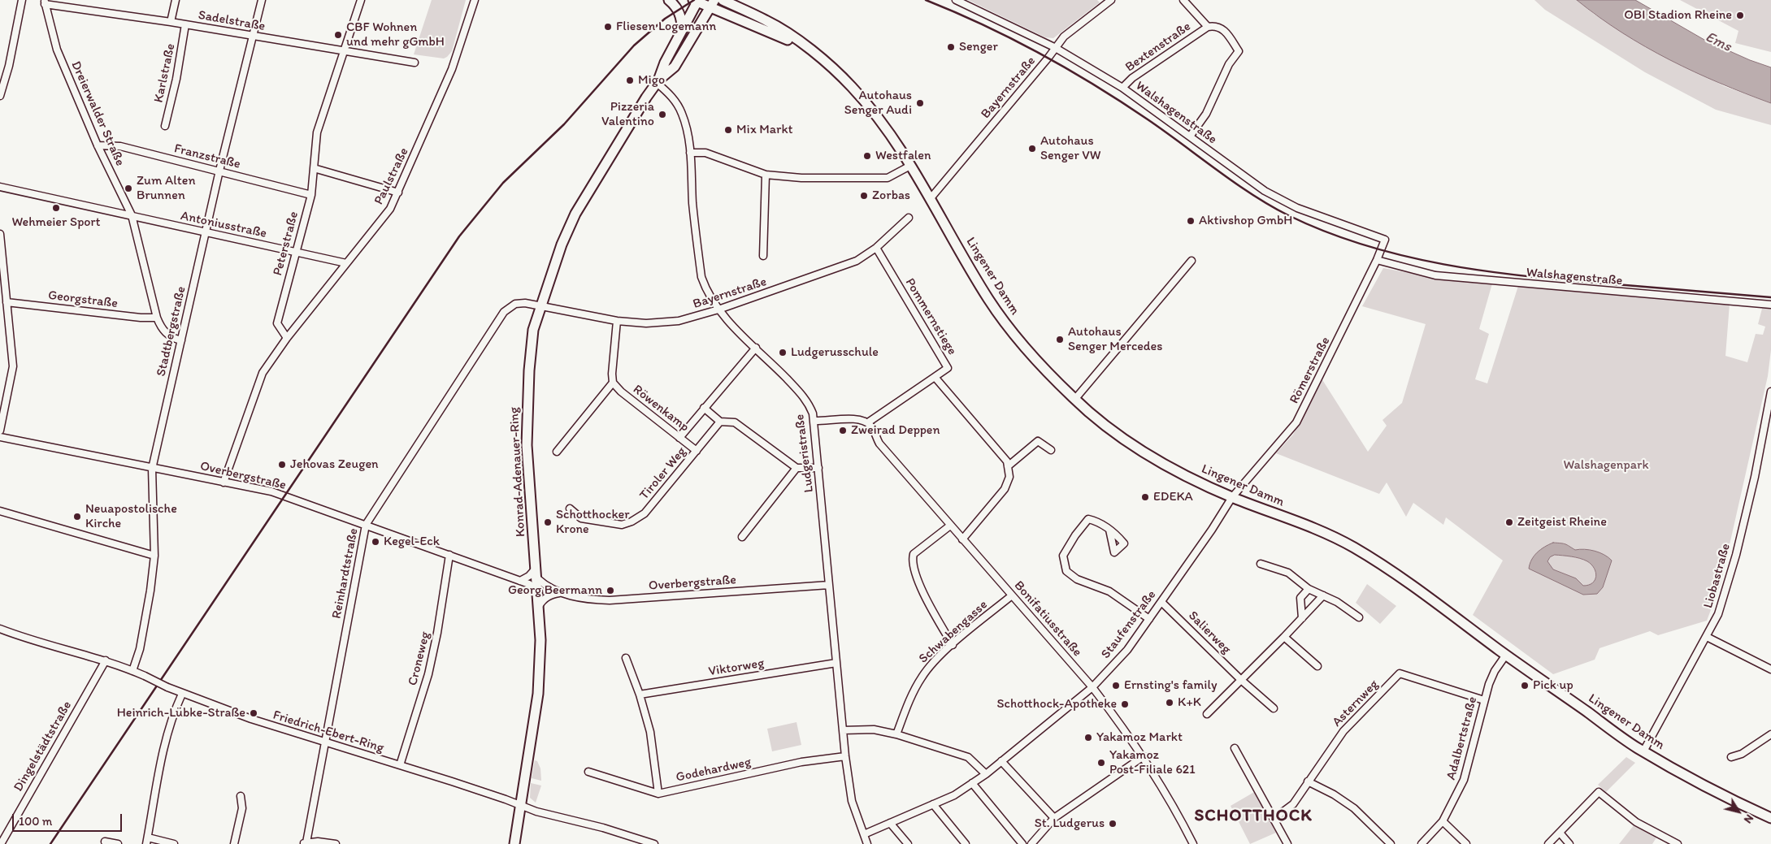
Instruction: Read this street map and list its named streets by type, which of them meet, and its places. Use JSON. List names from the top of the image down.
{
  "streets": {
    "main road": ["Lingener Damm", "Konrad-Adenauer-Ring"],
    "street": [
      "Sadelstraße",
      "Bextenstraße",
      "Karlstraße",
      "Bayernstraße",
      "Walshagenstraße",
      "Dreierwalder Straße",
      "Franzstraße",
      "Paulstraße",
      "Antoniusstraße",
      "Peterstraße",
      "Georgstraße",
      "Pommernstiege",
      "Stadtbergstraße",
      "Römerstraße",
      "Röwenkamp",
      "Ludgeristraße",
      "Tiroler Weg",
      "Overbergstraße",
      "Reinhardtstraße",
      "Liobastraße",
      "Bonifatiusstraße",
      "Staufenstraße",
      "Schwabengasse",
      "Salierweg",
      "Croneweg",
      "Viktorweg",
      "Asternweg",
      "Friedrich-Ebert-Ring",
      "Adalbertstraße",
      "Dingelstädtstraße",
      "Godehardweg"
    ]
  },
  "crossings": [
    ["Sadelstraße", "Karlstraße"],
    ["Sadelstraße", "Dreierwalder Straße"],
    ["Sadelstraße", "Peterstraße"],
    ["Sadelstraße", "Stadtbergstraße"],
    ["Bextenstraße", "Walshagenstraße"],
    ["Bayernstraße", "Walshagenstraße"],
    ["Bayernstraße", "Lingener Damm"],
    ["Bayernstraße", "Pommernstiege"],
    ["Bayernstraße", "Ludgeristraße"],
    ["Bayernstraße", "Konrad-Adenauer-Ring"],
    ["Bayernstraße", "Reinhardtstraße"],
    ["Walshagenstraße", "Römerstraße"],
    ["Dreierwalder Straße", "Franzstraße"],
    ["Dreierwalder Straße", "Antoniusstraße"],
    ["Dreierwalder Straße", "Georgstraße"],
    ["Dreierwalder Straße", "Stadtbergstraße"],
    ["Franzstraße", "Peterstraße"],
    ["Franzstraße", "Stadtbergstraße"],
    ["Paulstraße", "Antoniusstraße"],
    ["Paulstraße", "Peterstraße"],
    ["Antoniusstraße", "Peterstraße"],
    ["Antoniusstraße", "Stadtbergstraße"],
    ["Lingener Damm", "Römerstraße"],
    ["Lingener Damm", "Konrad-Adenauer-Ring"],
    ["Lingener Damm", "Liobastraße"],
    ["Lingener Damm", "Staufenstraße"],
    ["Lingener Damm", "Adalbertstraße"],
    ["Stadtbergstraße", "Overbergstraße"],
    ["Stadtbergstraße", "Friedrich-Ebert-Ring"],
    ["Römerstraße", "Staufenstraße"],
    ["Röwenkamp", "Tiroler Weg"],
    ["Ludgeristraße", "Konrad-Adenauer-Ring"],
    ["Ludgeristraße", "Tiroler Weg"],
    ["Ludgeristraße", "Overbergstraße"],
    ["Ludgeristraße", "Staufenstraße"],
    ["Ludgeristraße", "Viktorweg"],
    ["Ludgeristraße", "Godehardweg"],
    ["Konrad-Adenauer-Ring", "Overbergstraße"],
    ["Konrad-Adenauer-Ring", "Reinhardtstraße"],
    ["Konrad-Adenauer-Ring", "Friedrich-Ebert-Ring"],
    ["Overbergstraße", "Reinhardtstraße"],
    ["Overbergstraße", "Croneweg"],
    ["Reinhardtstraße", "Friedrich-Ebert-Ring"],
    ["Bonifatiusstraße", "Staufenstraße"],
    ["Bonifatiusstraße", "Schwabengasse"],
    ["Staufenstraße", "Salierweg"],
    ["Croneweg", "Friedrich-Ebert-Ring"],
    ["Asternweg", "Adalbertstraße"],
    ["Friedrich-Ebert-Ring", "Dingelstädtstraße"]
  ],
  "districts": ["SCHOTTHOCK"],
  "water": ["Ems"],
  "parks": ["Walshagenpark"],
  "places": [
    "OBI Stadion Rheine",
    "Fliesen Logemann",
    "CBF Wohnen und mehr gGmbH",
    "Senger",
    "Migo",
    "Autohaus Senger Audi",
    "Pizzeria Valentino",
    "Mix Markt",
    "Autohaus Senger VW",
    "Westfalen",
    "Zum Alten Brunnen",
    "Zorbas",
    "Wehmeier Sport",
    "Aktivshop GmbH",
    "Autohaus Senger Mercedes",
    "Ludgerusschule",
    "Zweirad Deppen",
    "Jehovas Zeugen",
    "EDEKA",
    "Neuapostolische Kirche",
    "Schotthocker Krone",
    "Zeitgeist Rheine",
    "Kegel-Eck",
    "Georg Beermann",
    "Ernsting's family",
    "Pick up",
    "K+K",
    "Schotthock-Apotheke",
    "Heinrich-Lübke-Straße",
    "Yakamoz Markt",
    "Yakamoz Post-Filiale 621",
    "St. Ludgerus"
  ],
  "scale_bar": "100 m",
  "north": "bottom right"
}
